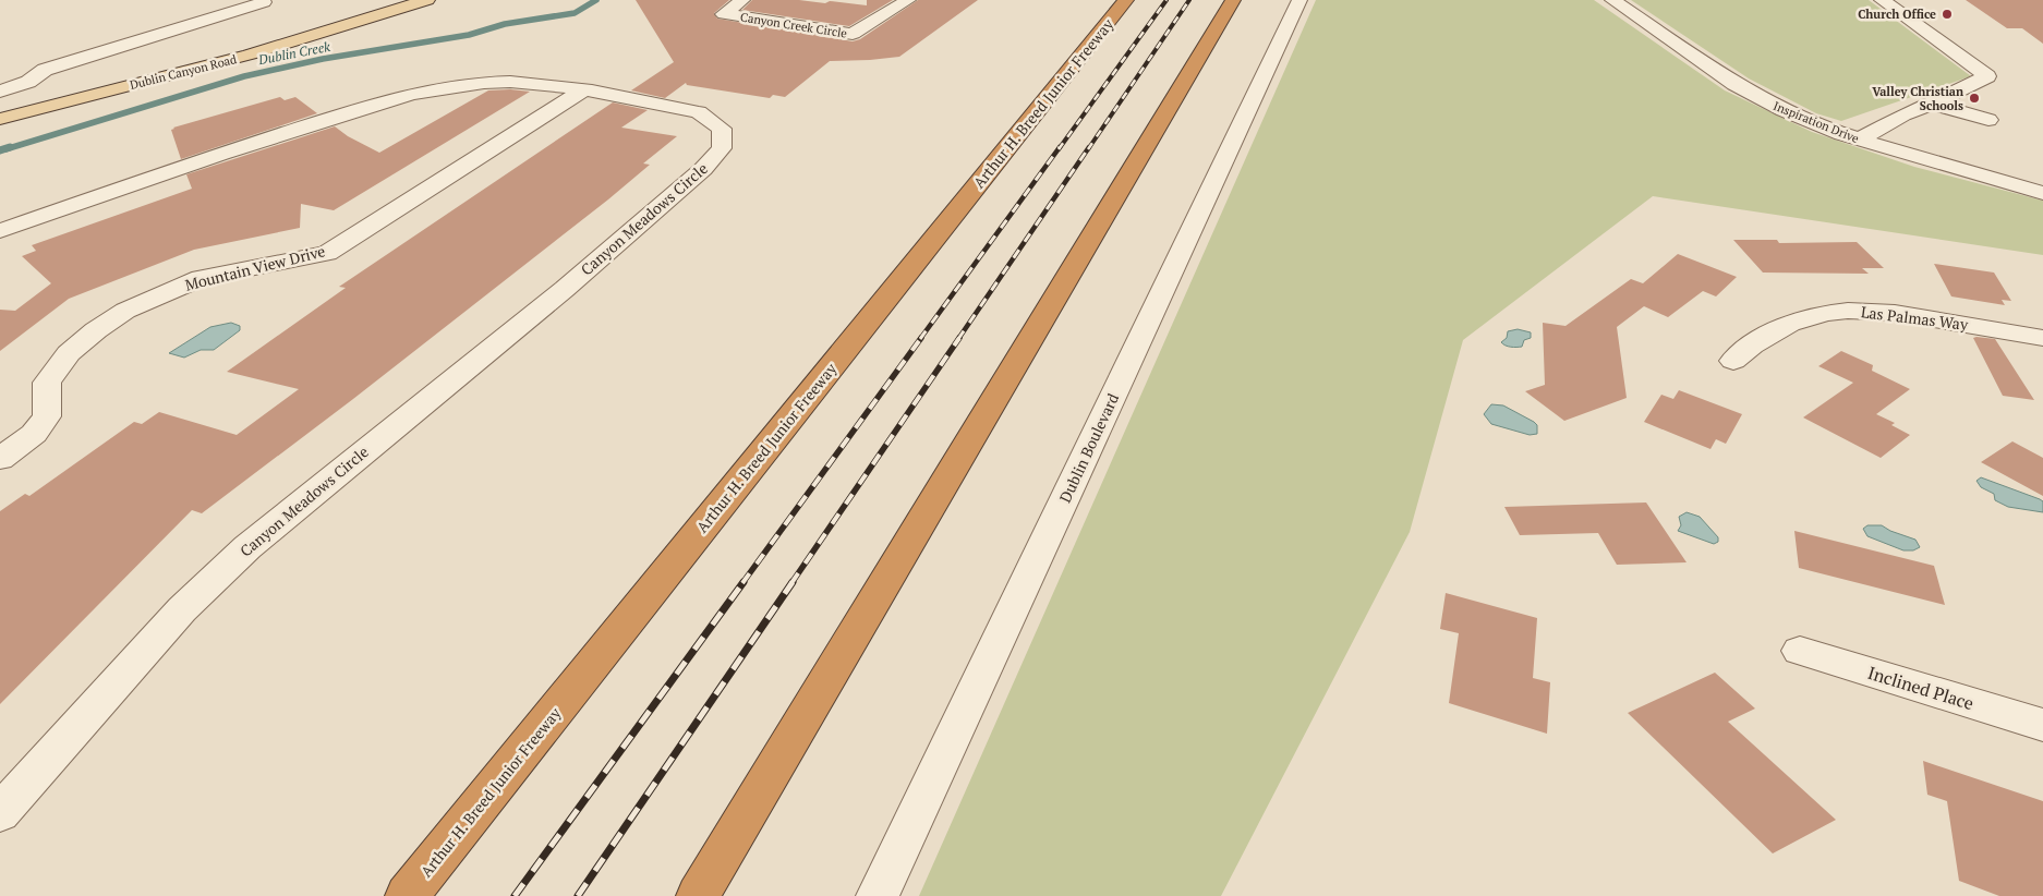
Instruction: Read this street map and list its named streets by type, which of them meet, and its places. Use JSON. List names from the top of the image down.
{
  "streets": {
    "highway": ["Arthur H. Breed Junior Freeway"],
    "main road": ["Dublin Canyon Road"],
    "street": [
      "Canyon Creek Circle",
      "Inspiration Drive",
      "Canyon Meadows Circle",
      "Mountain View Drive",
      "Las Palmas Way",
      "Dublin Boulevard",
      "Inclined Place"
    ]
  },
  "crossings": [
    ["Canyon Meadows Circle", "Mountain View Drive"]
  ],
  "water": ["Dublin Creek"],
  "places": ["Church Office", "Valley Christian Schools"]
}
